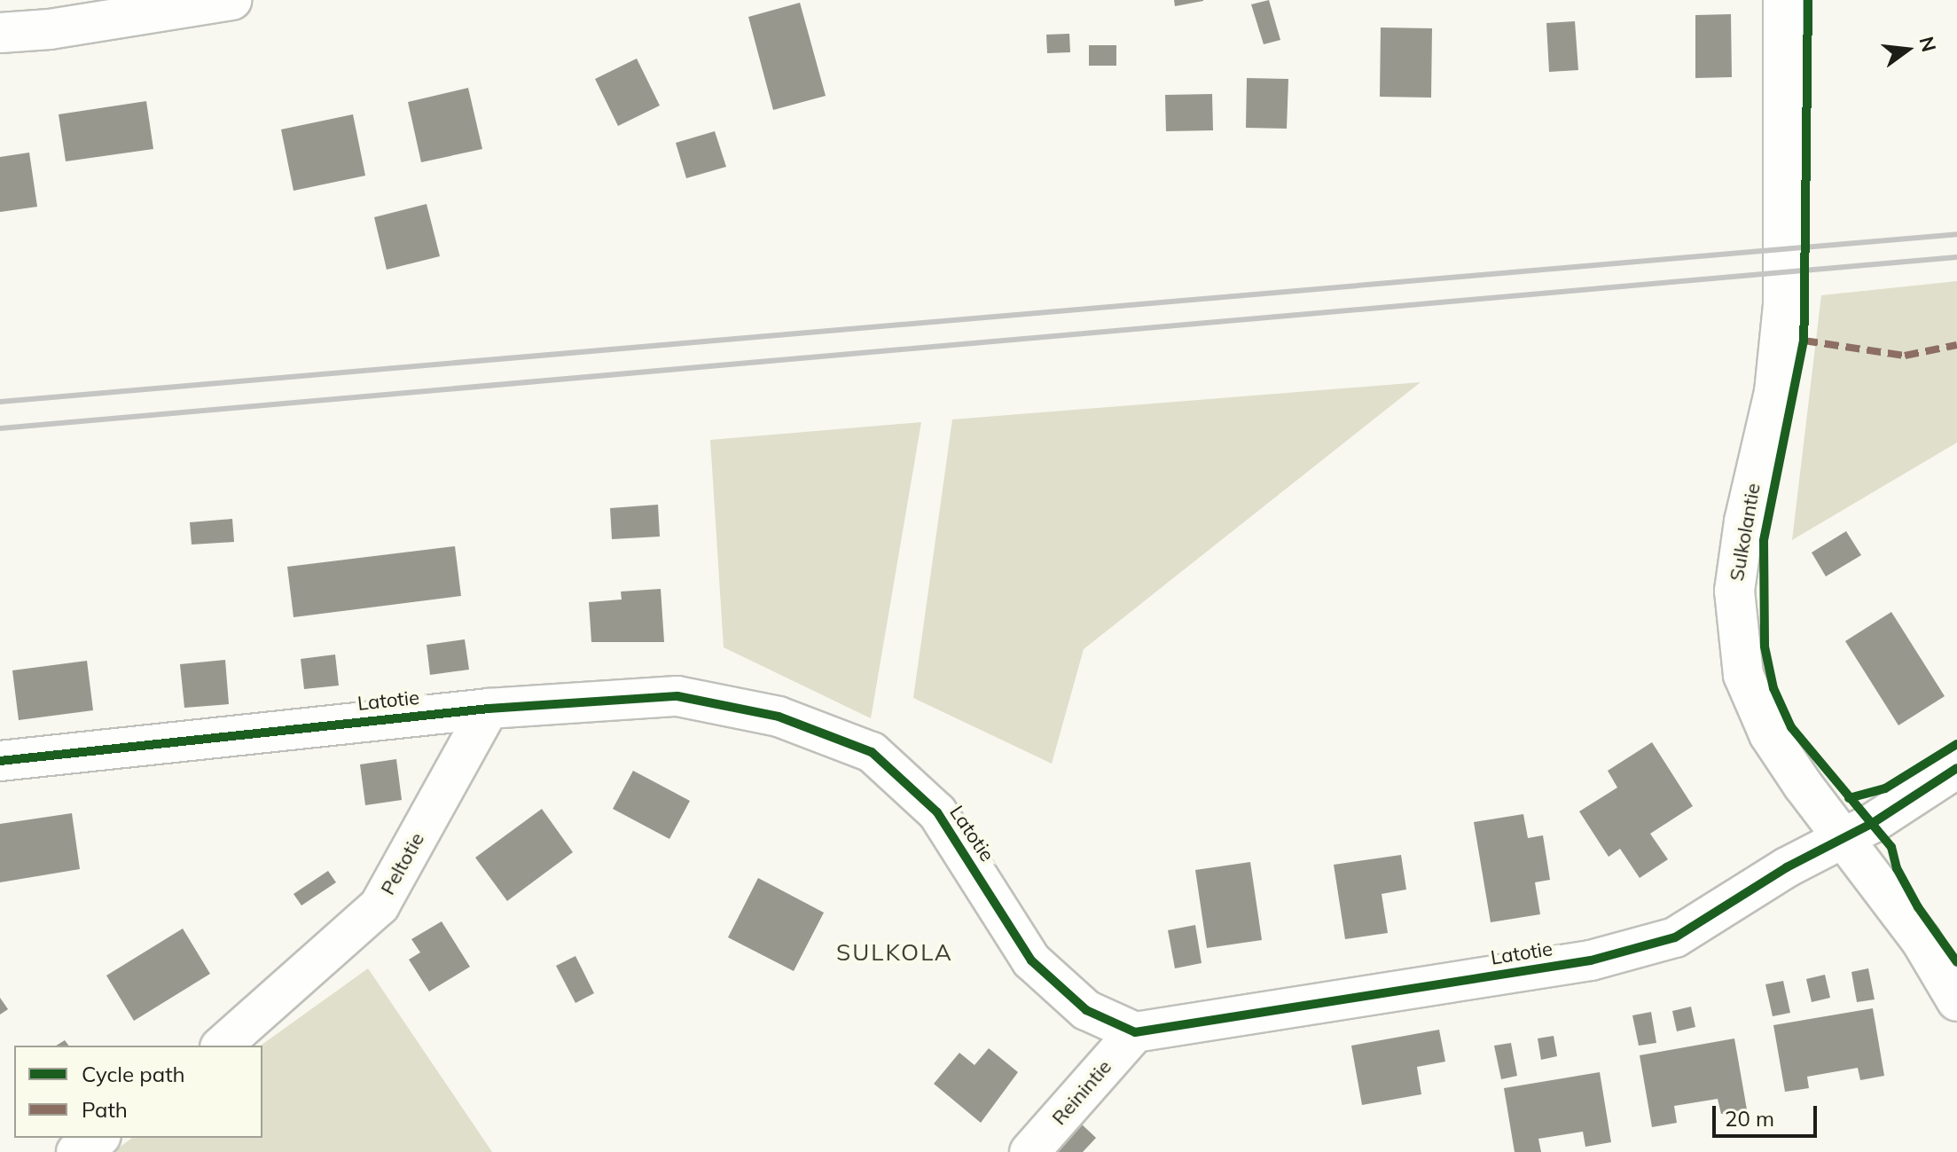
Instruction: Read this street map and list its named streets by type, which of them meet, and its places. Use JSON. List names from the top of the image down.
{
  "streets": {
    "street": [
      "Sulkolantie",
      "Latotie",
      "Peltotie",
      "Reinintie"
    ]
  },
  "crossings": [
    ["Sulkolantie", "Latotie"],
    ["Latotie", "Peltotie"],
    ["Latotie", "Reinintie"]
  ],
  "districts": ["SULKOLA"],
  "legend": ["Cycle path", "Path"],
  "scale_bar": "20 m",
  "north": "right"
}
